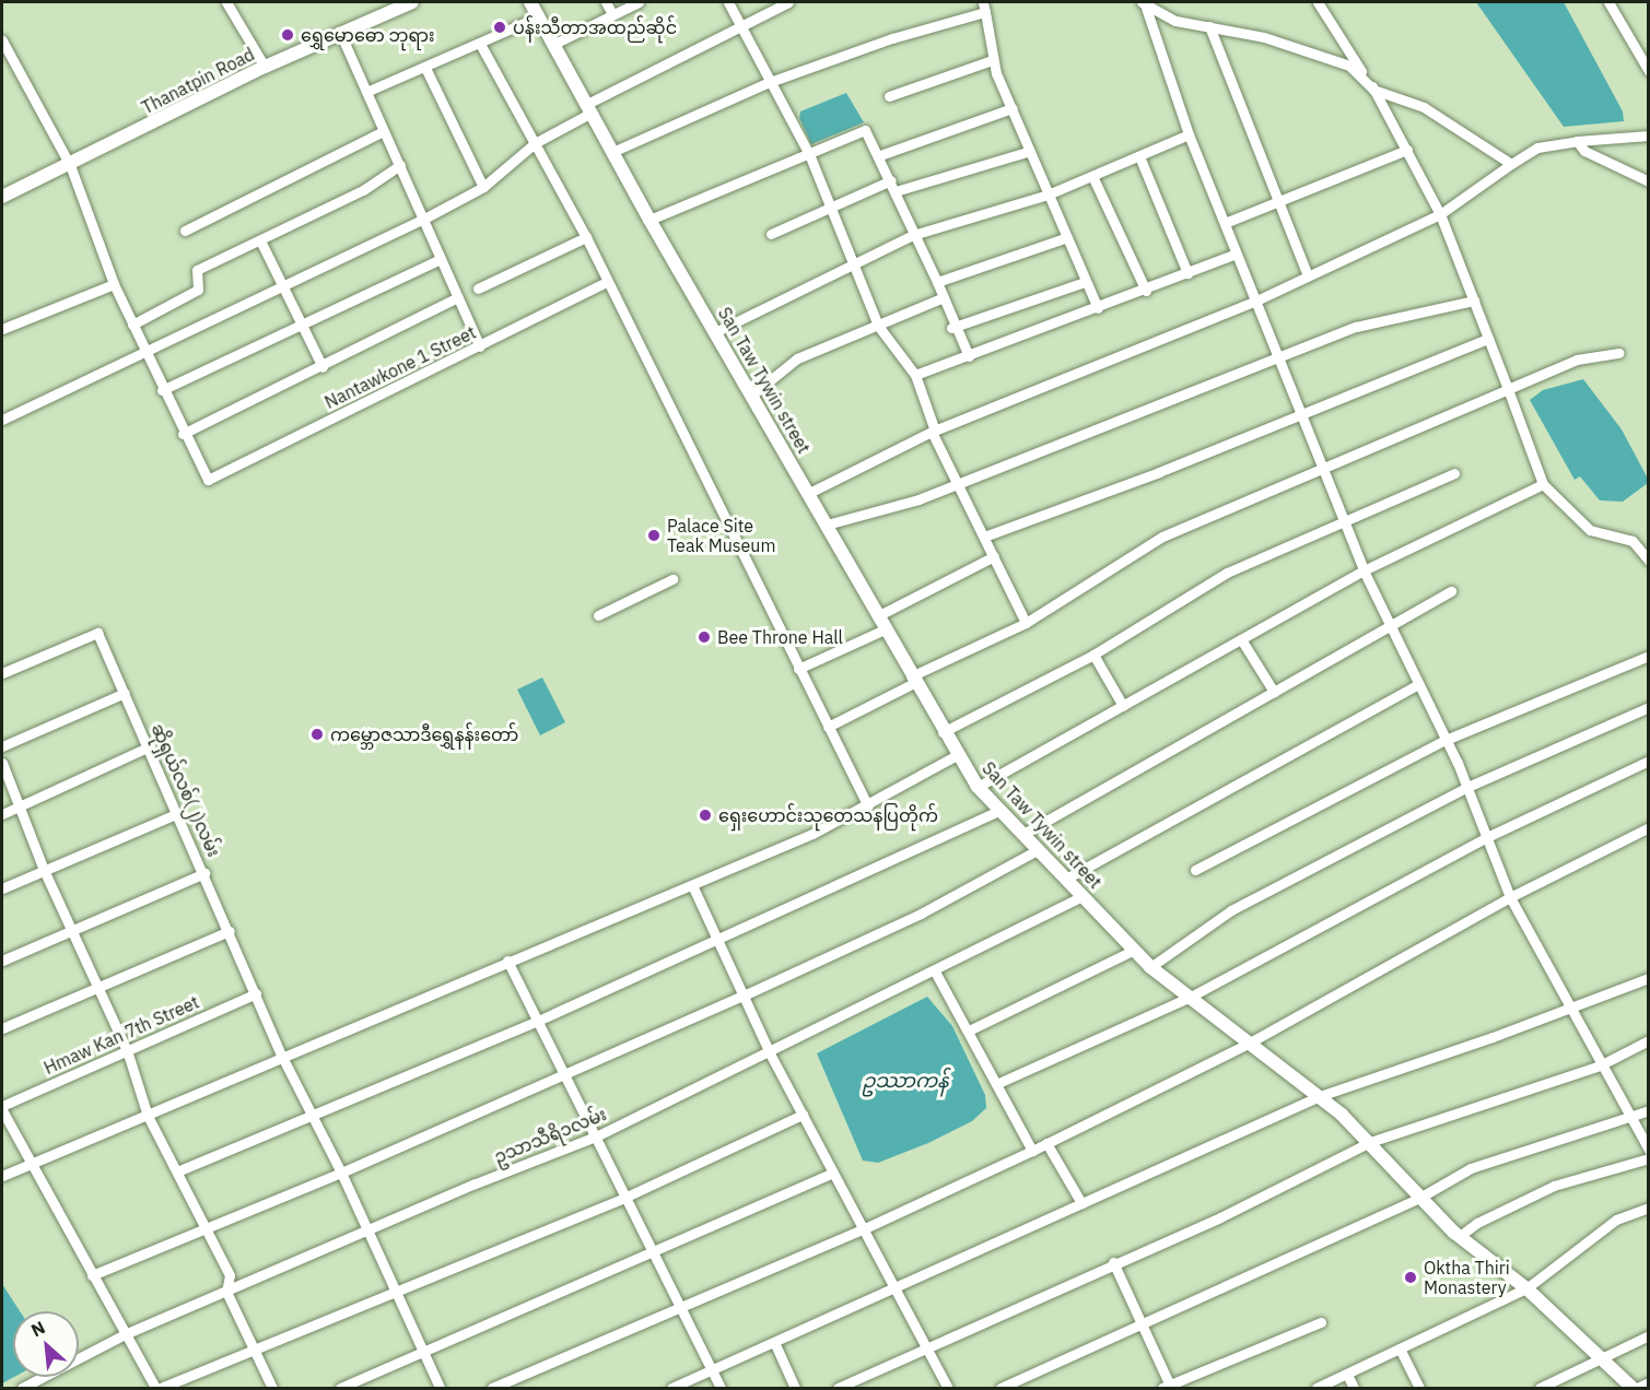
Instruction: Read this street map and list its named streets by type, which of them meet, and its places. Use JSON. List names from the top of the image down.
{
  "streets": {
    "street": [
      "Thanatpin Road",
      "Nantawkone 1 Street",
      "San Taw Tywin street",
      "ဆိုရှယ်လစ်(၂)လမ်း",
      "Hmaw Kan 7th Street",
      "ဥသာသီရိ၁လမ်း"
    ]
  },
  "crossings": [
    ["San Taw Tywin street", "ဥသာသီရိ၁လမ်း"],
    ["ဆိုရှယ်လစ်(၂)လမ်း", "Hmaw Kan 7th Street"],
    ["ဆိုရှယ်လစ်(၂)လမ်း", "ဥသာသီရိ၁လမ်း"]
  ],
  "water": ["ဥဿာကန်"],
  "places": [
    "ပန်းသီတာအထည်ဆိုင်",
    "ရွှေမောဓော ဘုရား",
    "Palace Site Teak Museum",
    "Bee Throne Hall",
    "ကမ္ဘောဇသာဒီရွှေနန်းတော်",
    "ရှေးဟောင်းသုတေသနပြတိုက်",
    "Oktha Thiri Monastery"
  ],
  "north": "top left"
}
